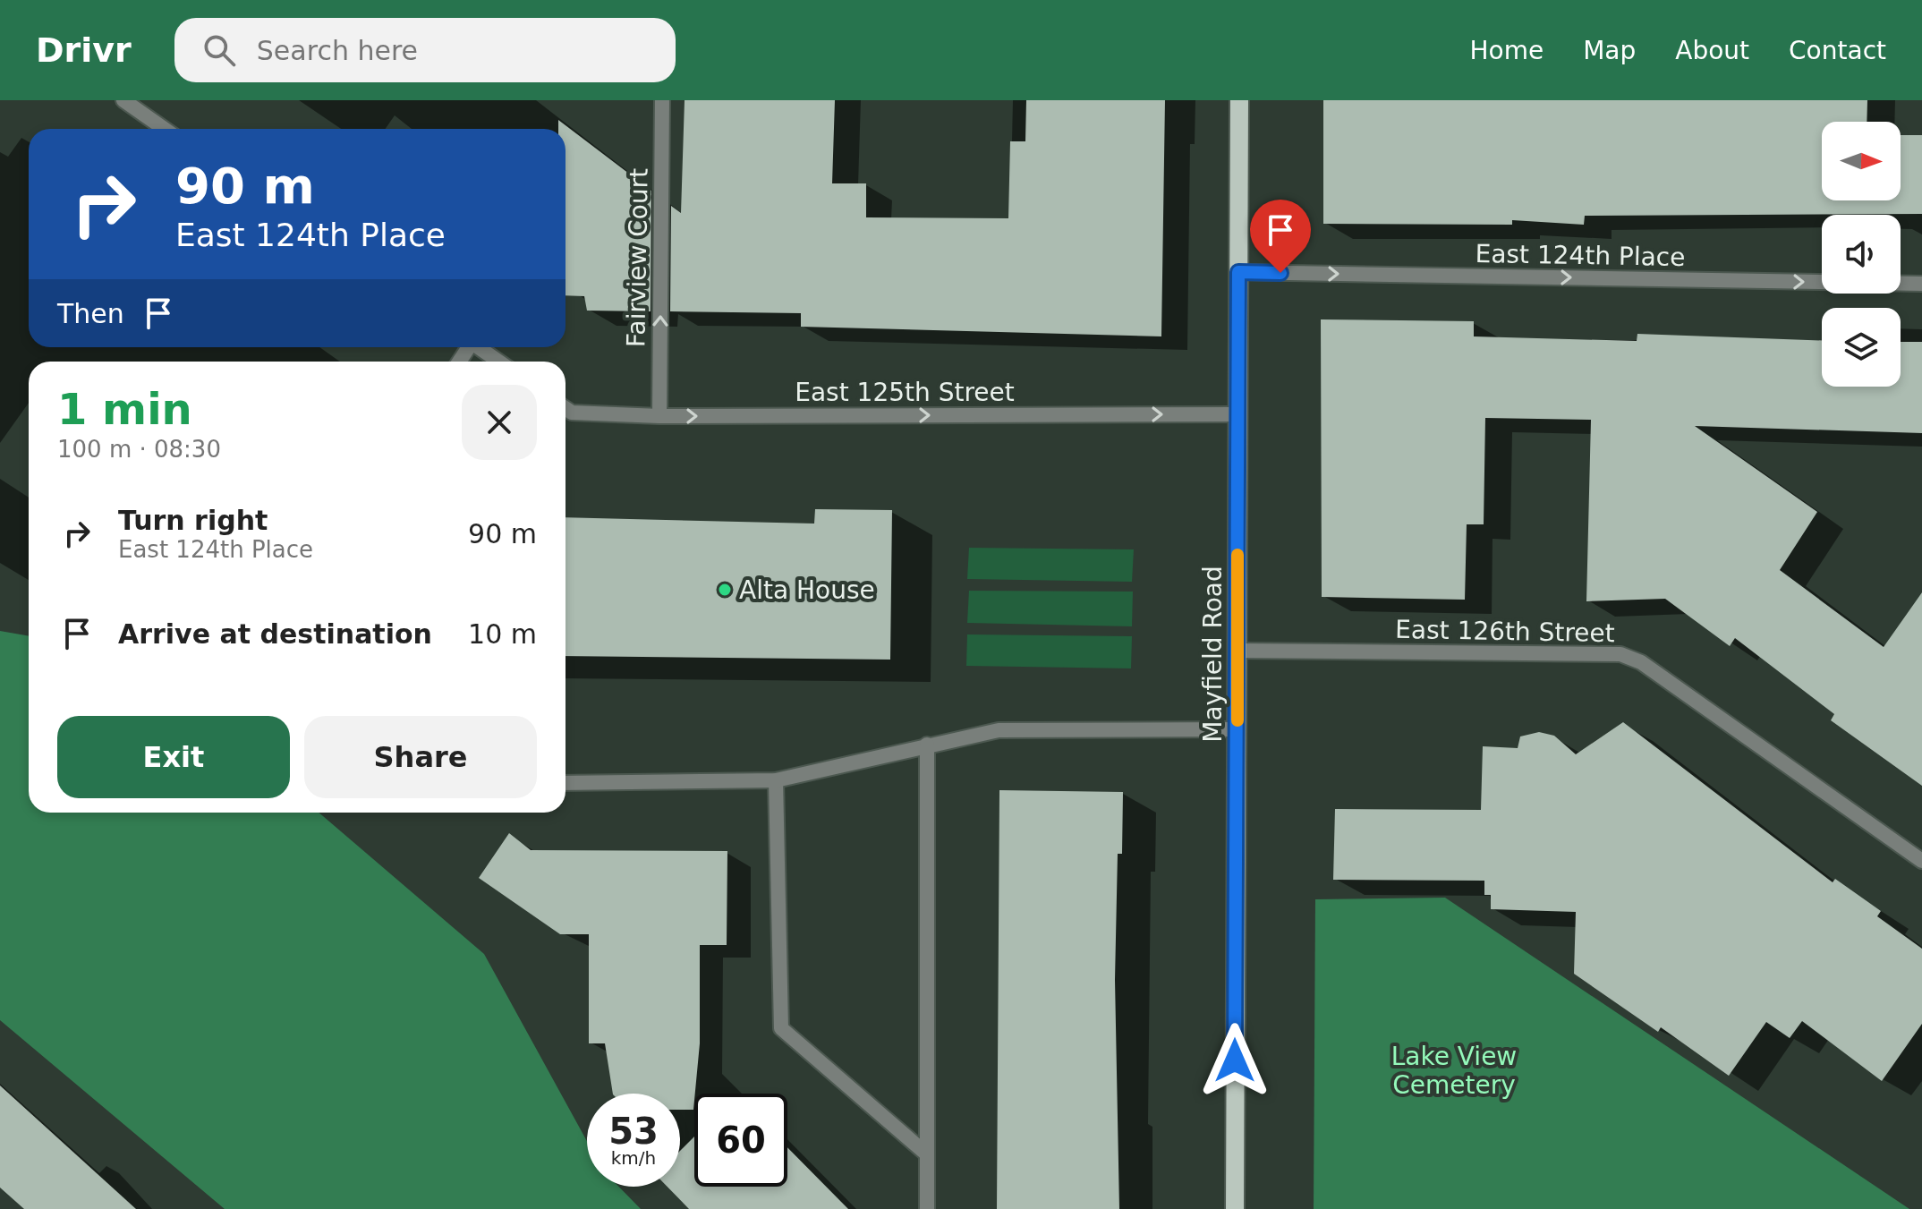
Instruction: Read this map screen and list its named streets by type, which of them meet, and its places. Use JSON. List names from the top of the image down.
{
  "streets": {
    "main road": ["Mayfield Road"],
    "street": [
      "East 124th Place",
      "Fairview Court",
      "East 125th Street",
      "East 126th Street"
    ]
  },
  "crossings": [
    ["East 124th Place", "Mayfield Road"],
    ["Fairview Court", "East 125th Street"],
    ["East 125th Street", "Mayfield Road"],
    ["East 126th Street", "Mayfield Road"]
  ],
  "one_way": ["East 124th Place", "Fairview Court", "East 125th Street"],
  "parks": ["Lake View Cemetery"],
  "places": ["Alta House"],
  "north": "right",
  "page": {
    "header": "Drivr",
    "search": "Search here",
    "nav": [
      "Home",
      "Map",
      "About",
      "Contact"
    ],
    "turn": ["90 m", "East 124th Place"],
    "then": "Then",
    "heading": ["1 min", "100 m · 08:30"],
    "list": [
      {
        "name": "Turn right",
        "note": "East 124th Place",
        "value": "90 m"
      },
      {
        "name": "Arrive at destination",
        "value": "10 m"
      }
    ],
    "buttons": ["Exit", "Share"],
    "speed": "53 km/h",
    "limit": "60"
  }
}
